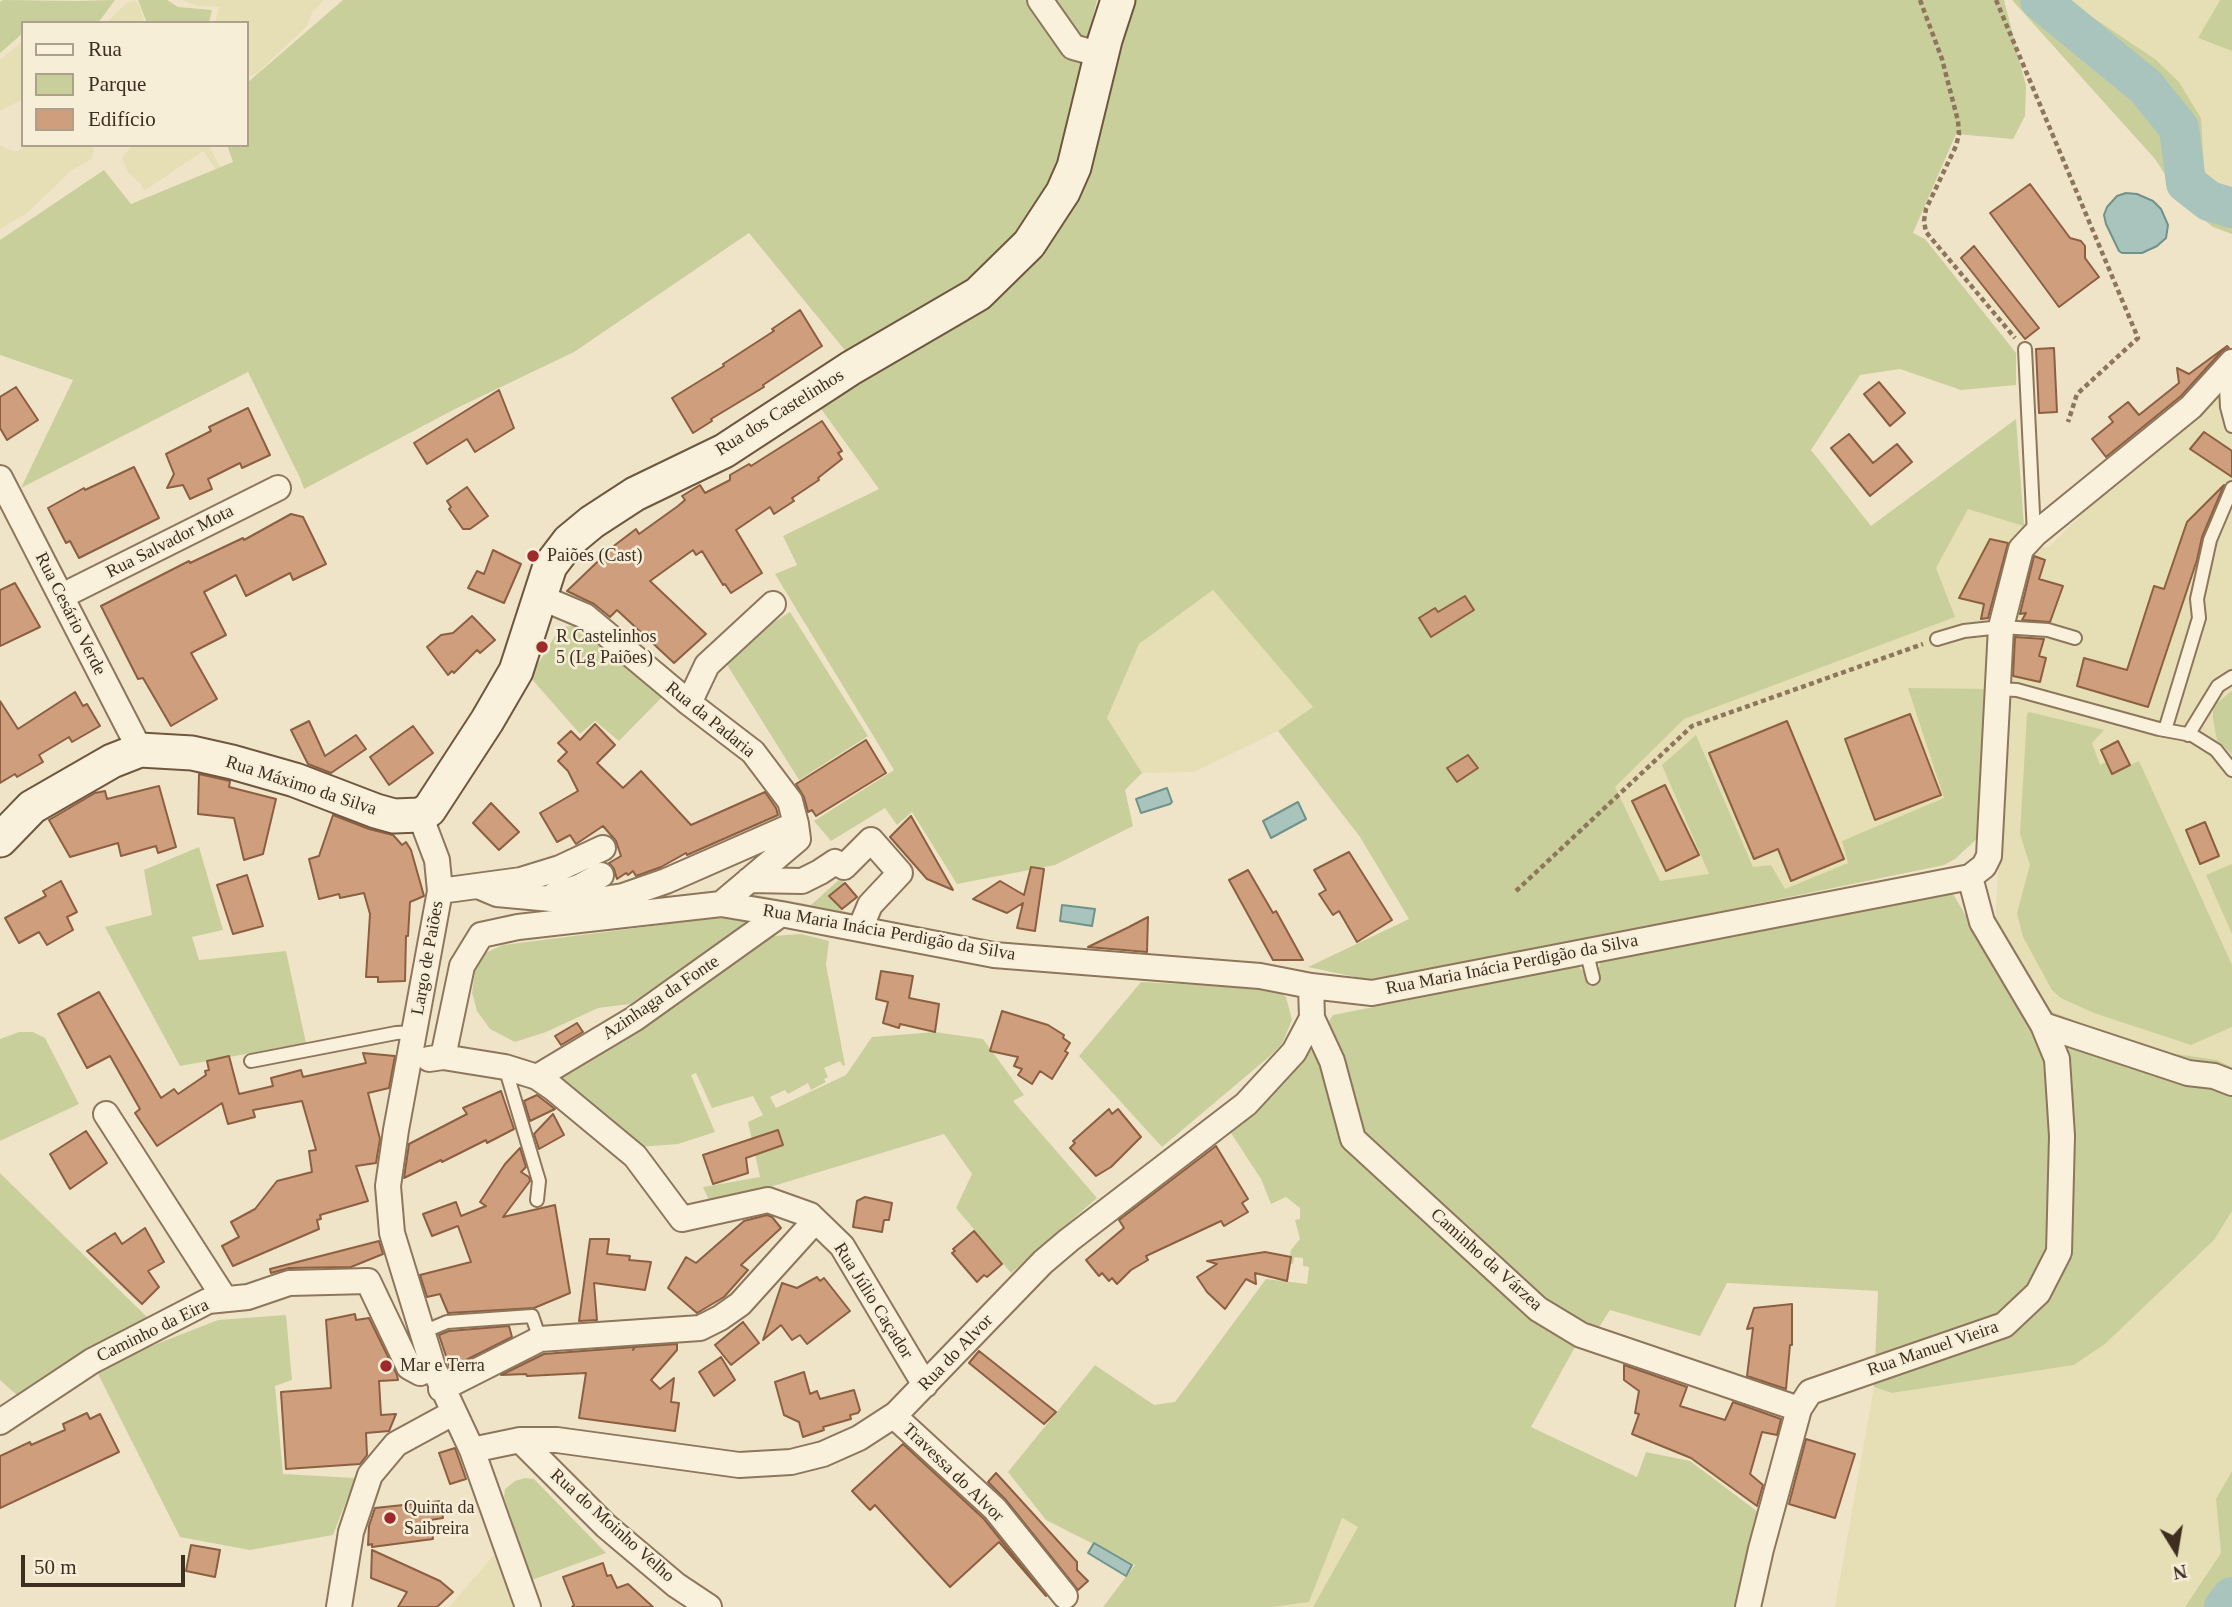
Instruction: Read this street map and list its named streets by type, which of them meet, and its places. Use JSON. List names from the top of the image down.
{
  "streets": {
    "street": [
      "Rua dos Castelinhos",
      "Rua Salvador Mota",
      "Rua Cesário Verde",
      "Rua da Padaria",
      "Rua Máximo da Silva",
      "Rua Maria Inácia Perdigão da Silva",
      "Largo de Paiões",
      "Azinhaga da Fonte",
      "Caminho da Várzea",
      "Rua Júlio Caçador",
      "Caminho da Eira",
      "Rua Manuel Vieira",
      "Rua do Alvor",
      "Travessa do Alvor",
      "Rua do Moinho Velho"
    ]
  },
  "crossings": [
    ["Rua dos Castelinhos", "Rua da Padaria"],
    ["Rua dos Castelinhos", "Rua Máximo da Silva"],
    ["Rua dos Castelinhos", "Largo de Paiões"],
    ["Rua Salvador Mota", "Rua Cesário Verde"],
    ["Rua Cesário Verde", "Rua Máximo da Silva"],
    ["Rua Máximo da Silva", "Largo de Paiões"],
    ["Rua Maria Inácia Perdigão da Silva", "Azinhaga da Fonte"],
    ["Rua Maria Inácia Perdigão da Silva", "Rua Manuel Vieira"],
    ["Rua Maria Inácia Perdigão da Silva", "Rua do Alvor"],
    ["Largo de Paiões", "Caminho da Eira"],
    ["Largo de Paiões", "Rua do Alvor"],
    ["Azinhaga da Fonte", "Rua Júlio Caçador"],
    ["Caminho da Várzea", "Rua Manuel Vieira"],
    ["Caminho da Várzea", "Rua do Alvor"],
    ["Rua Júlio Caçador", "Rua do Alvor"],
    ["Rua do Alvor", "Travessa do Alvor"],
    ["Rua do Alvor", "Rua do Moinho Velho"]
  ],
  "places": [
    "Paiões (Cast)",
    "R Castelinhos 5 (Lg Paiões)",
    "Mar e Terra",
    "Quinta da Saibreira"
  ],
  "legend": ["Rua", "Parque", "Edifício"],
  "scale_bar": "50 m",
  "north": "bottom"
}
